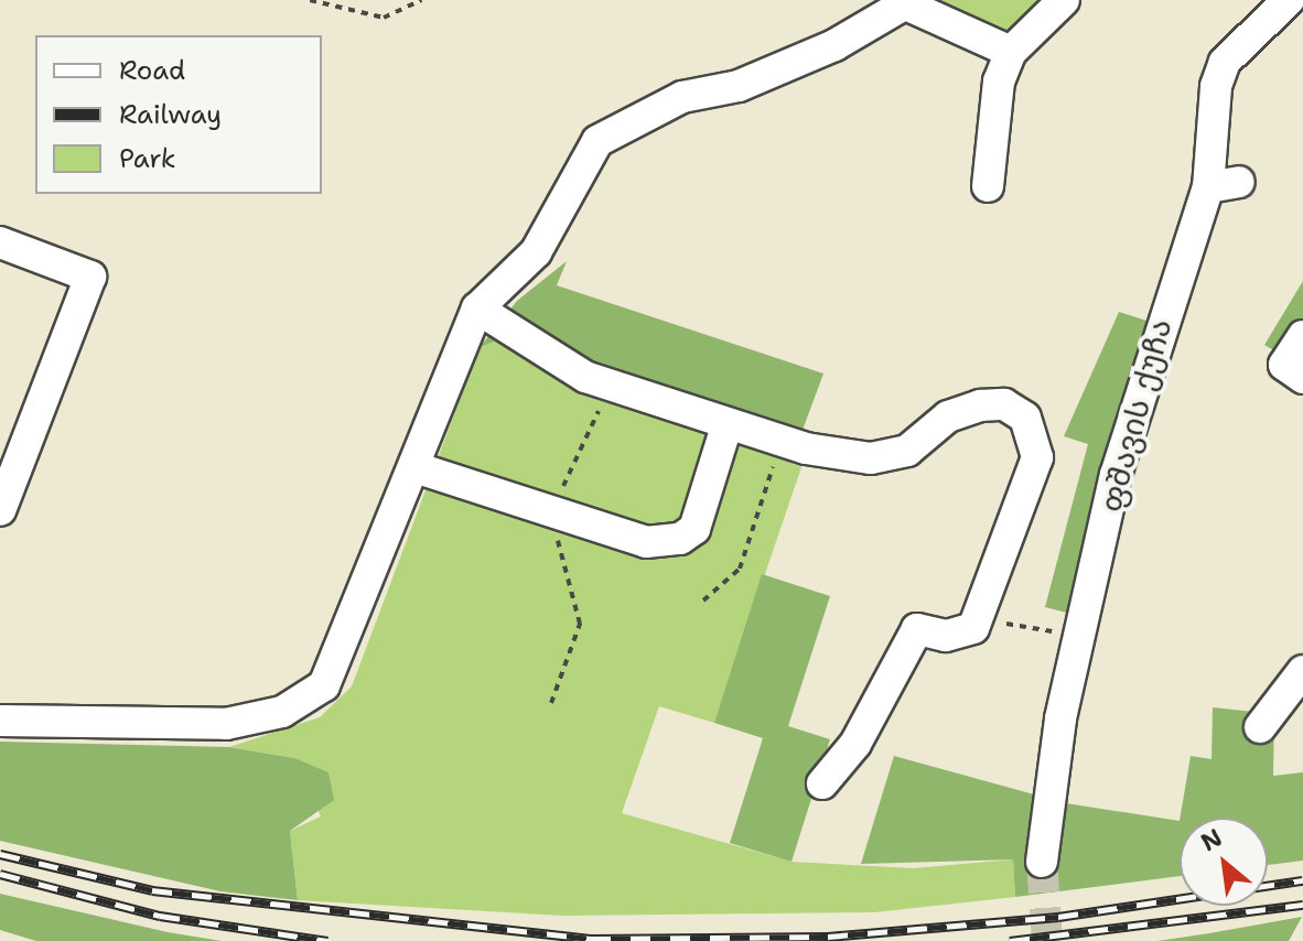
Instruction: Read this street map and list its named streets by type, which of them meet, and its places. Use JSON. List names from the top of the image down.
{
  "streets": {
    "street": ["ფშავის ქუჩა"]
  },
  "legend": ["Road", "Railway", "Park"],
  "north": "top left"
}
